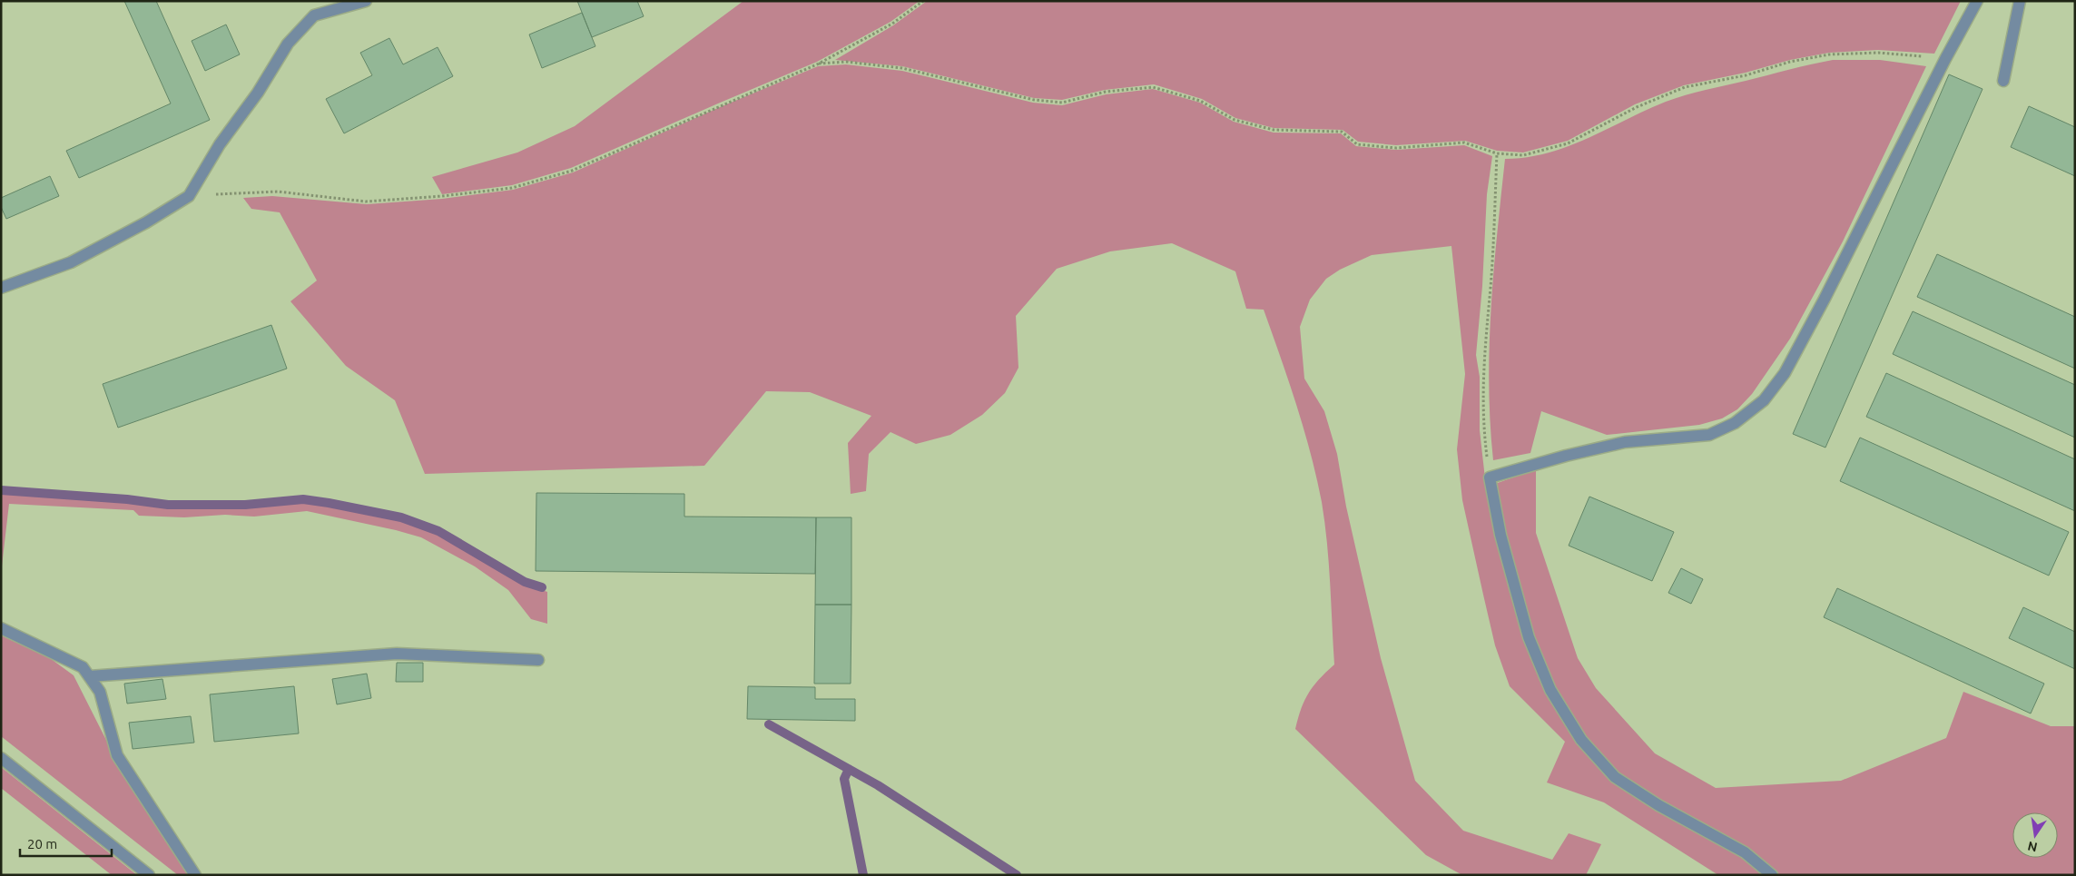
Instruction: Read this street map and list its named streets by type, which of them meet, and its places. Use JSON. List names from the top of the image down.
{
  "scale_bar": "20 m",
  "north": "bottom"
}
